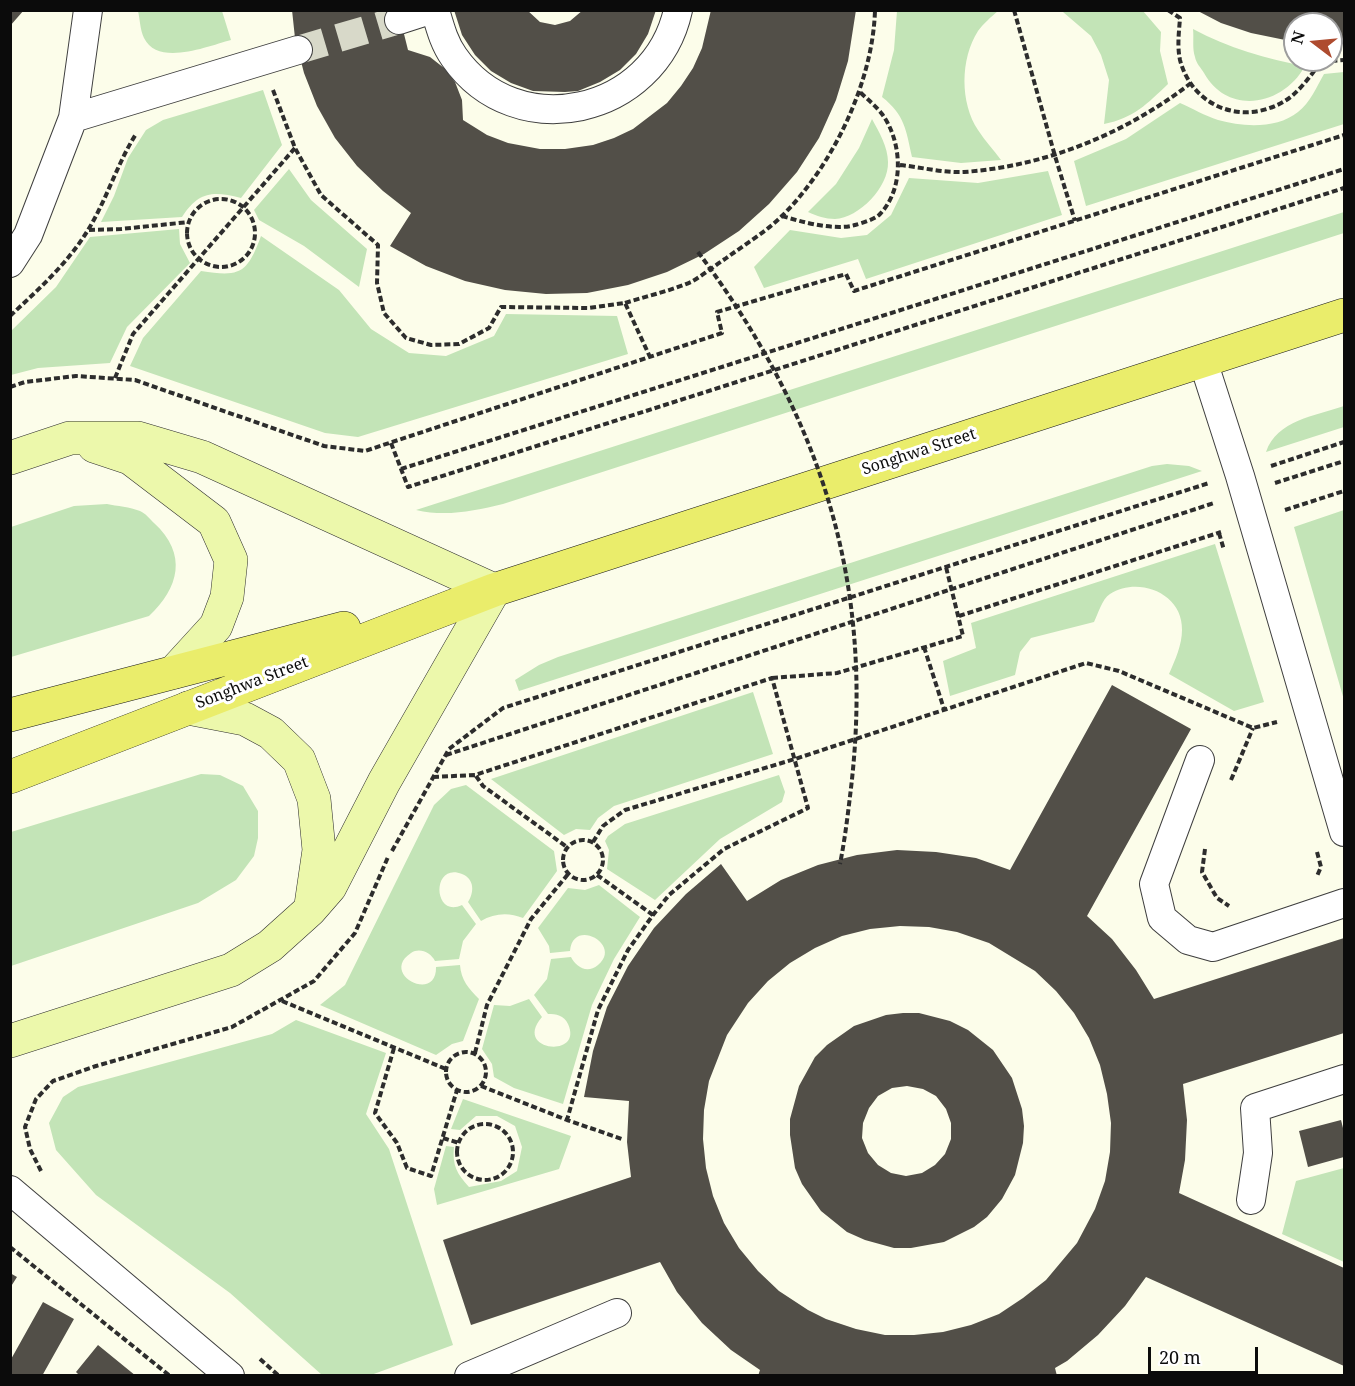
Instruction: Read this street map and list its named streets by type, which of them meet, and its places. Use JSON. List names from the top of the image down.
{
  "streets": {
    "main road": ["Songhwa Street"]
  },
  "scale_bar": "20 m",
  "north": "left"
}
